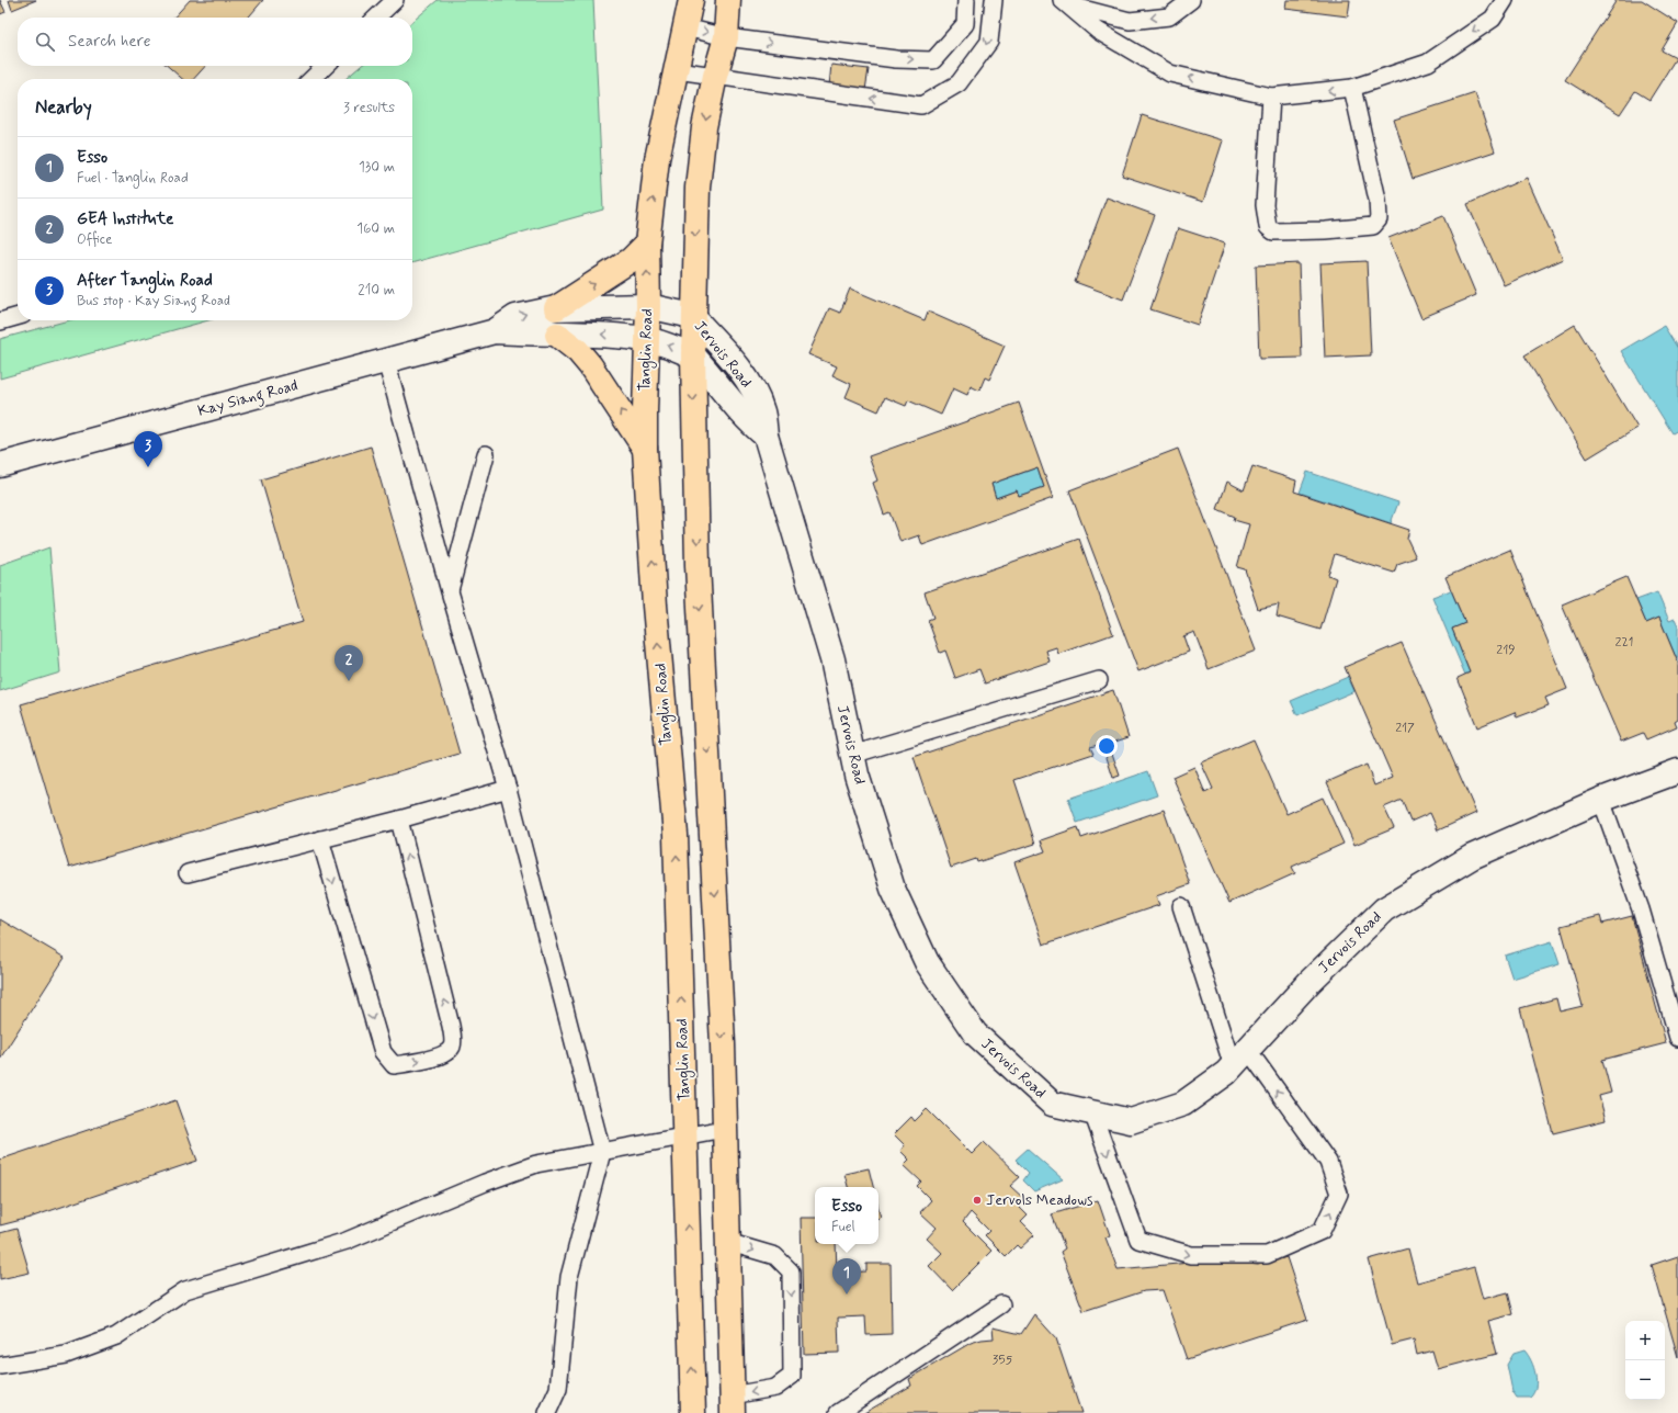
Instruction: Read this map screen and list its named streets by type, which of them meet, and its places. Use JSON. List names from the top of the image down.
{
  "streets": {
    "main road": ["Tanglin Road"],
    "street": ["Jervois Road", "Kay Siang Road"]
  },
  "crossings": [
    ["Tanglin Road", "Jervois Road"],
    ["Tanglin Road", "Kay Siang Road"],
    ["Jervois Road", "Kay Siang Road"]
  ],
  "places": ["Jervols Meadows"],
  "house_numbers": [
    "221",
    "219",
    "217",
    "355"
  ],
  "page": {
    "search": "Search here",
    "heading": ["Nearby", "3 results"],
    "list": [
      {
        "mark": "1",
        "name": "Esso",
        "note": "Fuel · Tanglin Road",
        "value": "130 m"
      },
      {
        "mark": "2",
        "name": "GEA Institute",
        "note": "Office",
        "value": "160 m"
      },
      {
        "mark": "3",
        "name": "After Tanglin Road",
        "note": "Bus stop · Kay Siang Road",
        "value": "210 m"
      }
    ],
    "pins": ["3", "2", "1"],
    "popup": ["Esso", "Fuel"],
    "map_buttons": ["+", "−"]
  }
}
